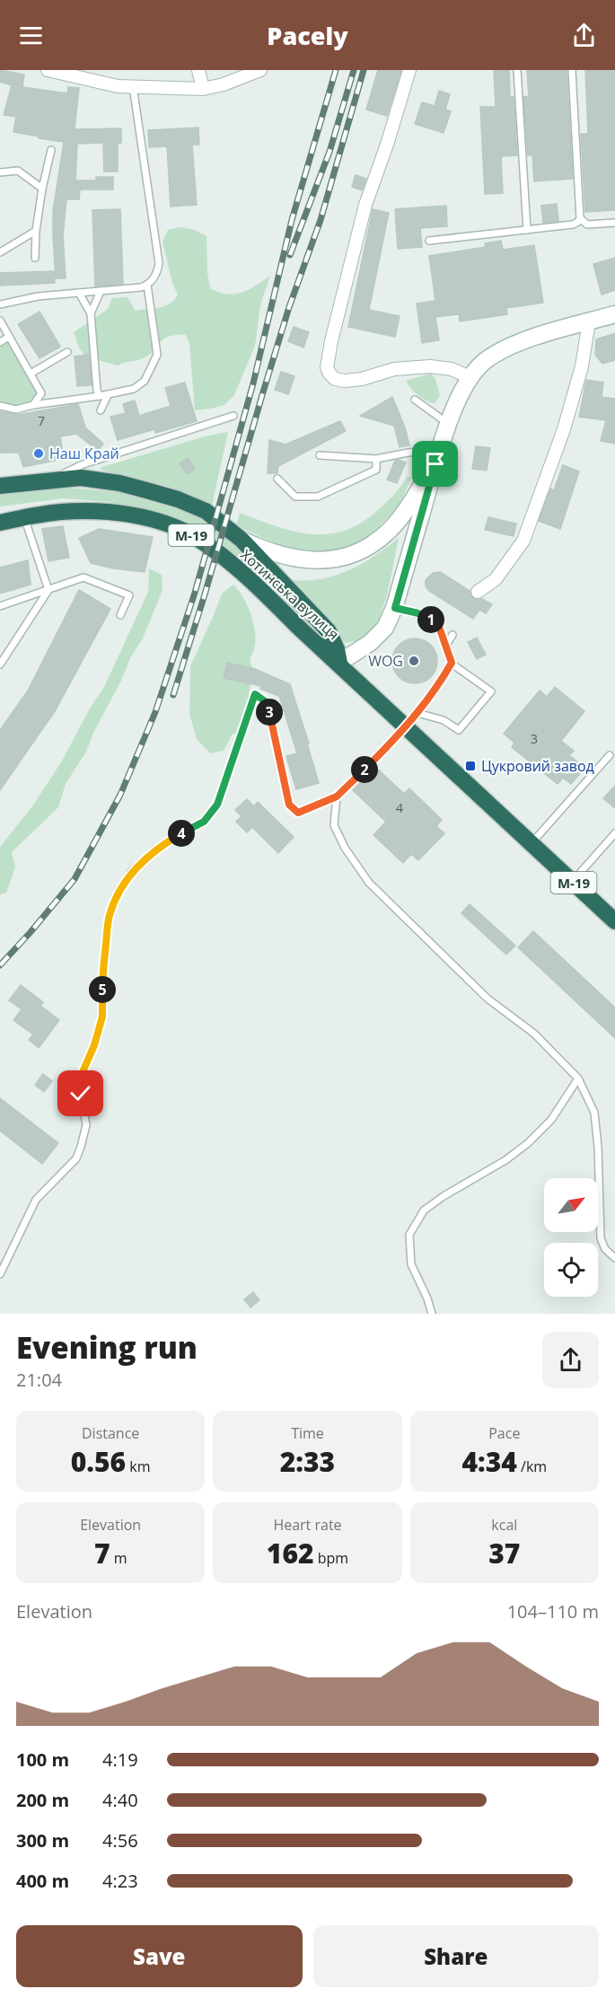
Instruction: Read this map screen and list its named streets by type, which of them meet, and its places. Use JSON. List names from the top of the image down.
{
  "streets": {
    "highway": ["М-19", "Хотинська вулиця"]
  },
  "crossings": [
    ["М-19", "Хотинська вулиця"]
  ],
  "places": {
    "other": ["Наш Край", "WOG"],
    "transit": ["Цукровий завод"]
  },
  "house_numbers": ["7", "3", "4"],
  "north": "top right",
  "page": {
    "header": "Pacely",
    "pins": [
      "1",
      "3",
      "2",
      "4",
      "5"
    ],
    "heading": ["Evening run", "21:04"],
    "stats": [
      ["Distance", "0.56 km"],
      ["Time", "2:33"],
      ["Pace", "4:34 /km"],
      ["Elevation", "7 m"],
      ["Heart rate", "162 bpm"],
      ["kcal", "37"]
    ],
    "chart": ["Elevation", "104–110 m"],
    "list": [
      {
        "name": "100 m",
        "note": "4:19"
      },
      {
        "name": "200 m",
        "note": "4:40"
      },
      {
        "name": "300 m",
        "note": "4:56"
      },
      {
        "name": "400 m",
        "note": "4:23"
      }
    ],
    "buttons": ["Save", "Share"]
  }
}
